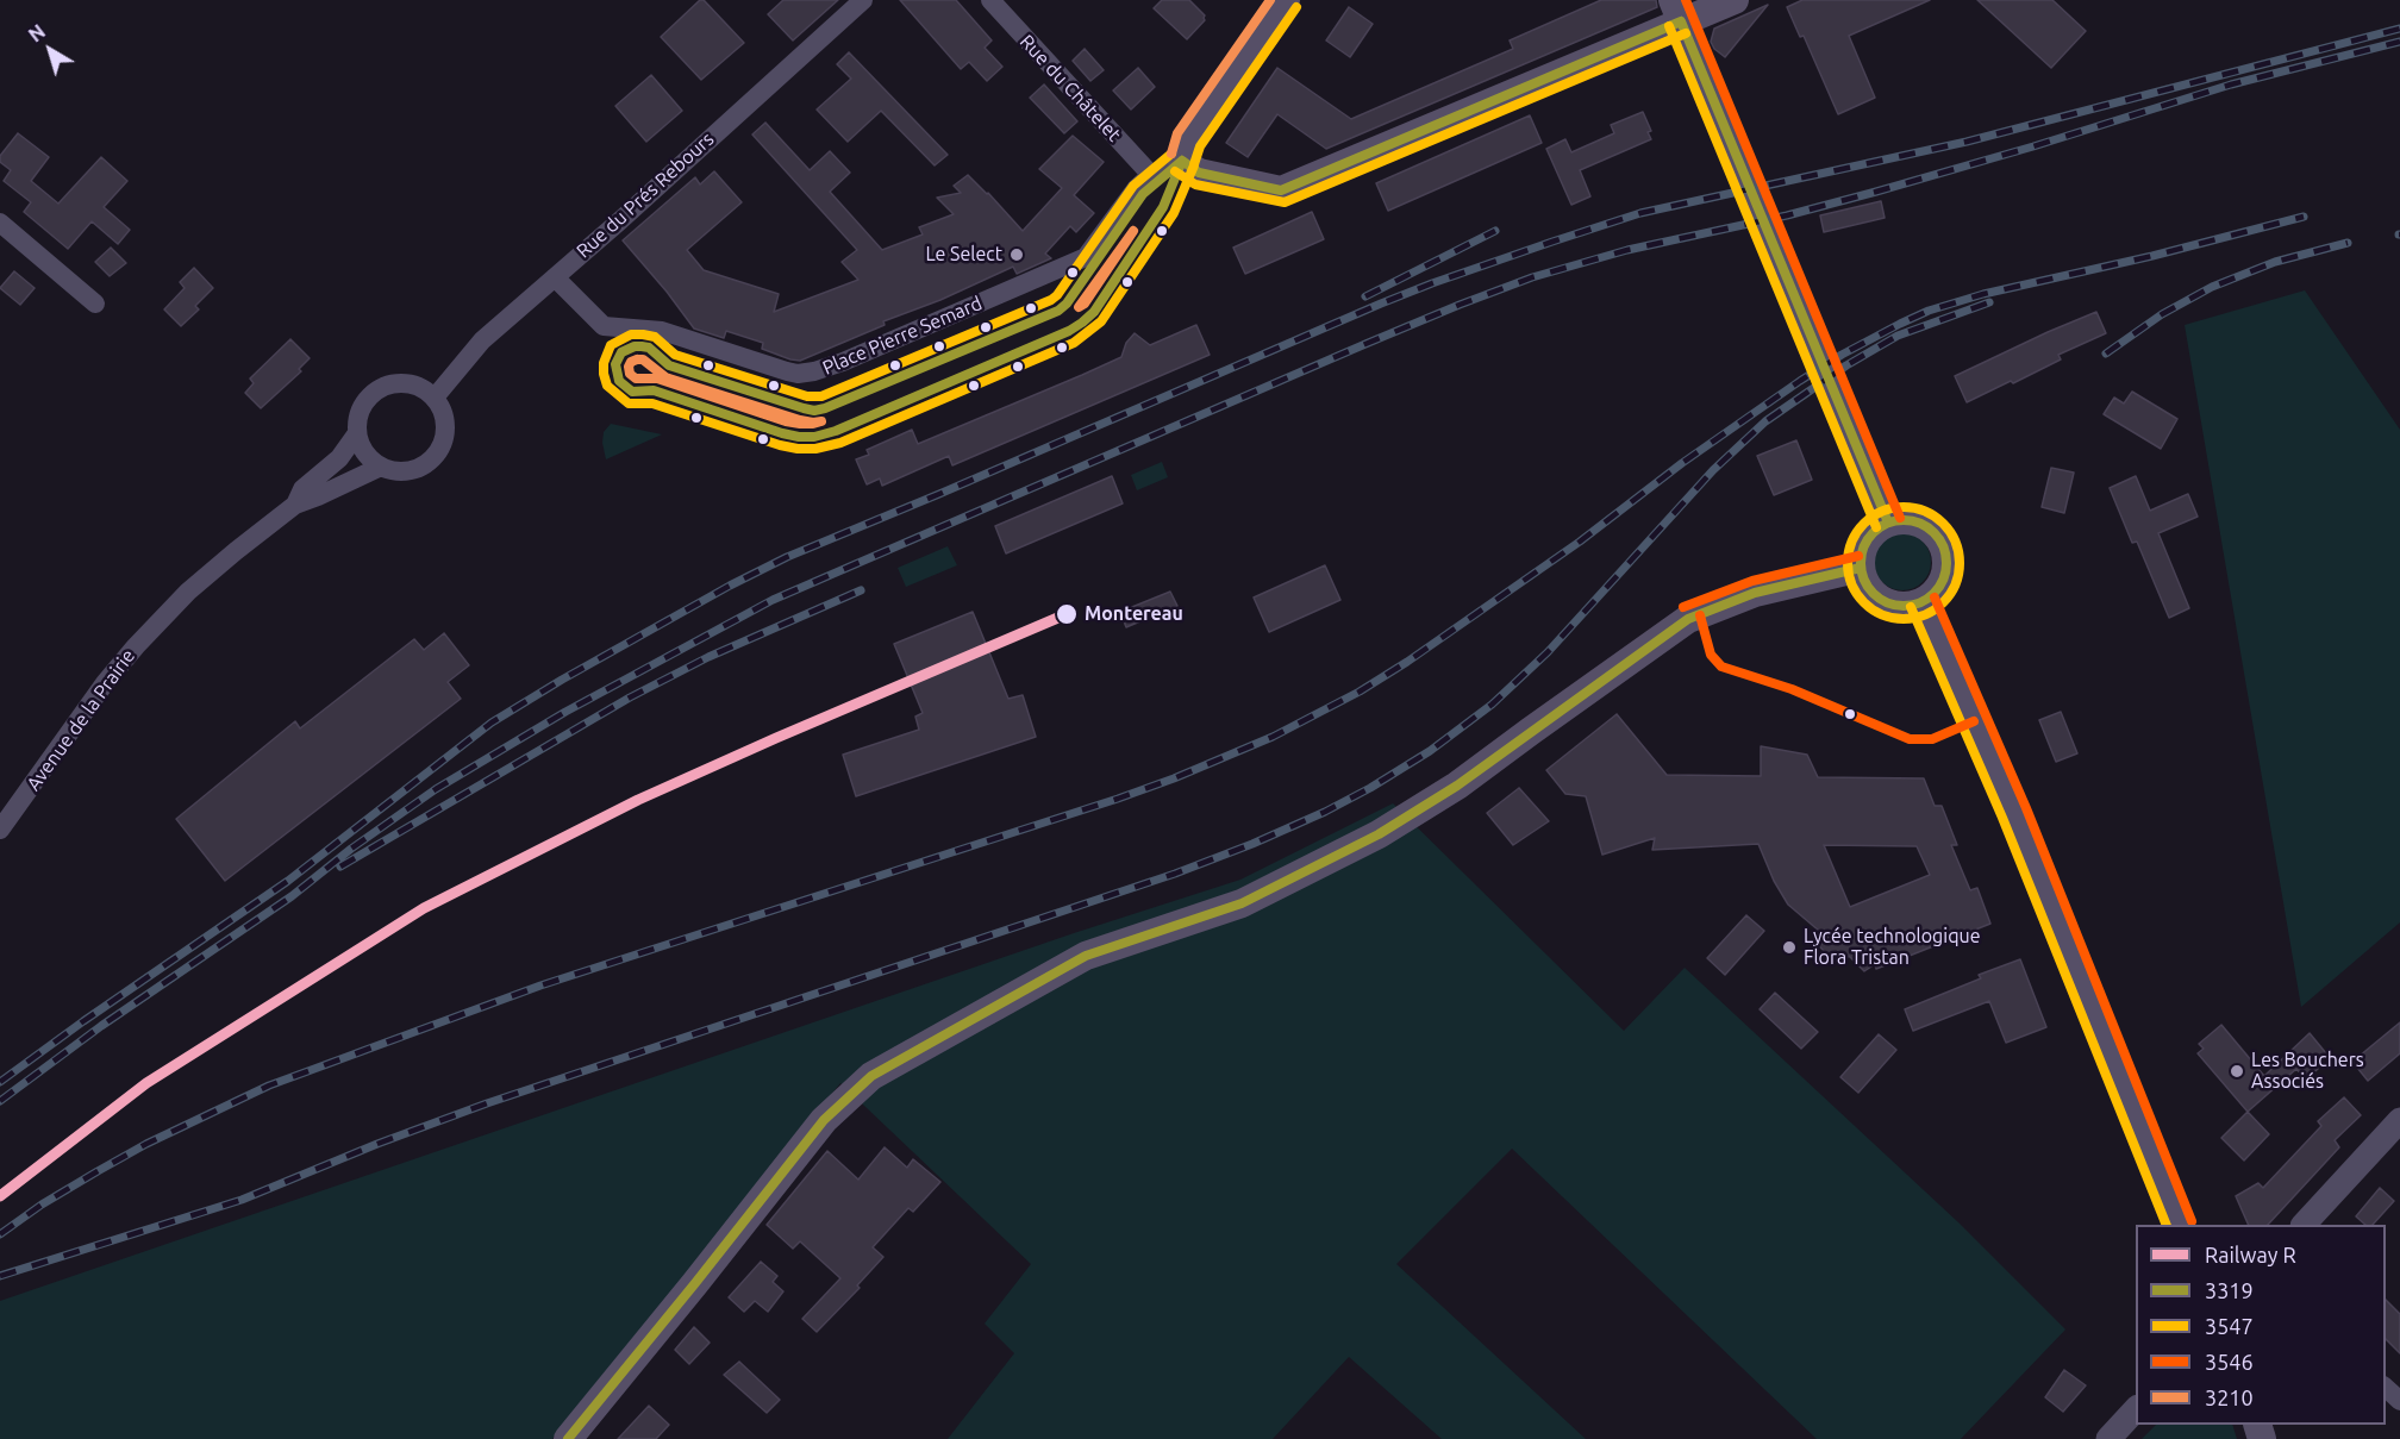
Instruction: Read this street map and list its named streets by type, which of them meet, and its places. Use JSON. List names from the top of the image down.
{
  "streets": {
    "street": [
      "Rue du Châtelet",
      "Rue du Prés Rebours",
      "Place Pierre Semard",
      "Avenue de la Prairie"
    ]
  },
  "crossings": [
    ["Rue du Châtelet", "Place Pierre Semard"],
    ["Rue du Prés Rebours", "Place Pierre Semard"],
    ["Rue du Prés Rebours", "Avenue de la Prairie"]
  ],
  "places": [
    "Le Select",
    "Montereau",
    "Lycée technologique Flora Tristan",
    "Les Bouchers Associés"
  ],
  "lines": [
    "transit line 3546",
    "transit line 3210",
    "transit line 3547",
    "transit line 3319",
    "rail line R"
  ],
  "legend": [
    "Railway R",
    "3319",
    "3547",
    "3546",
    "3210"
  ],
  "north": "top left"
}
